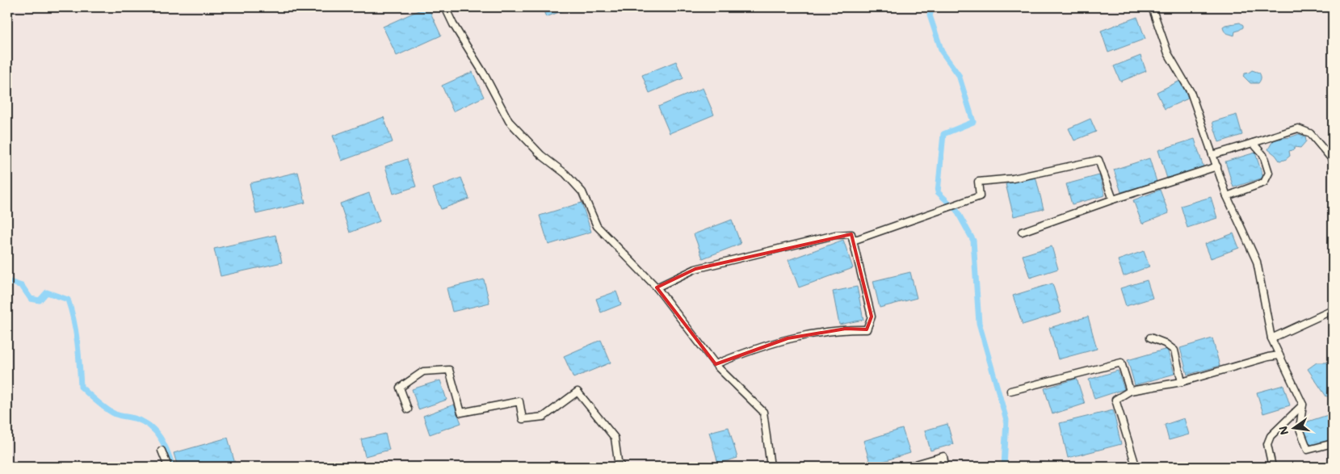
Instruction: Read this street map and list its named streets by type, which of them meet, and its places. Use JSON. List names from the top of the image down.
{
  "north": "left"
}
